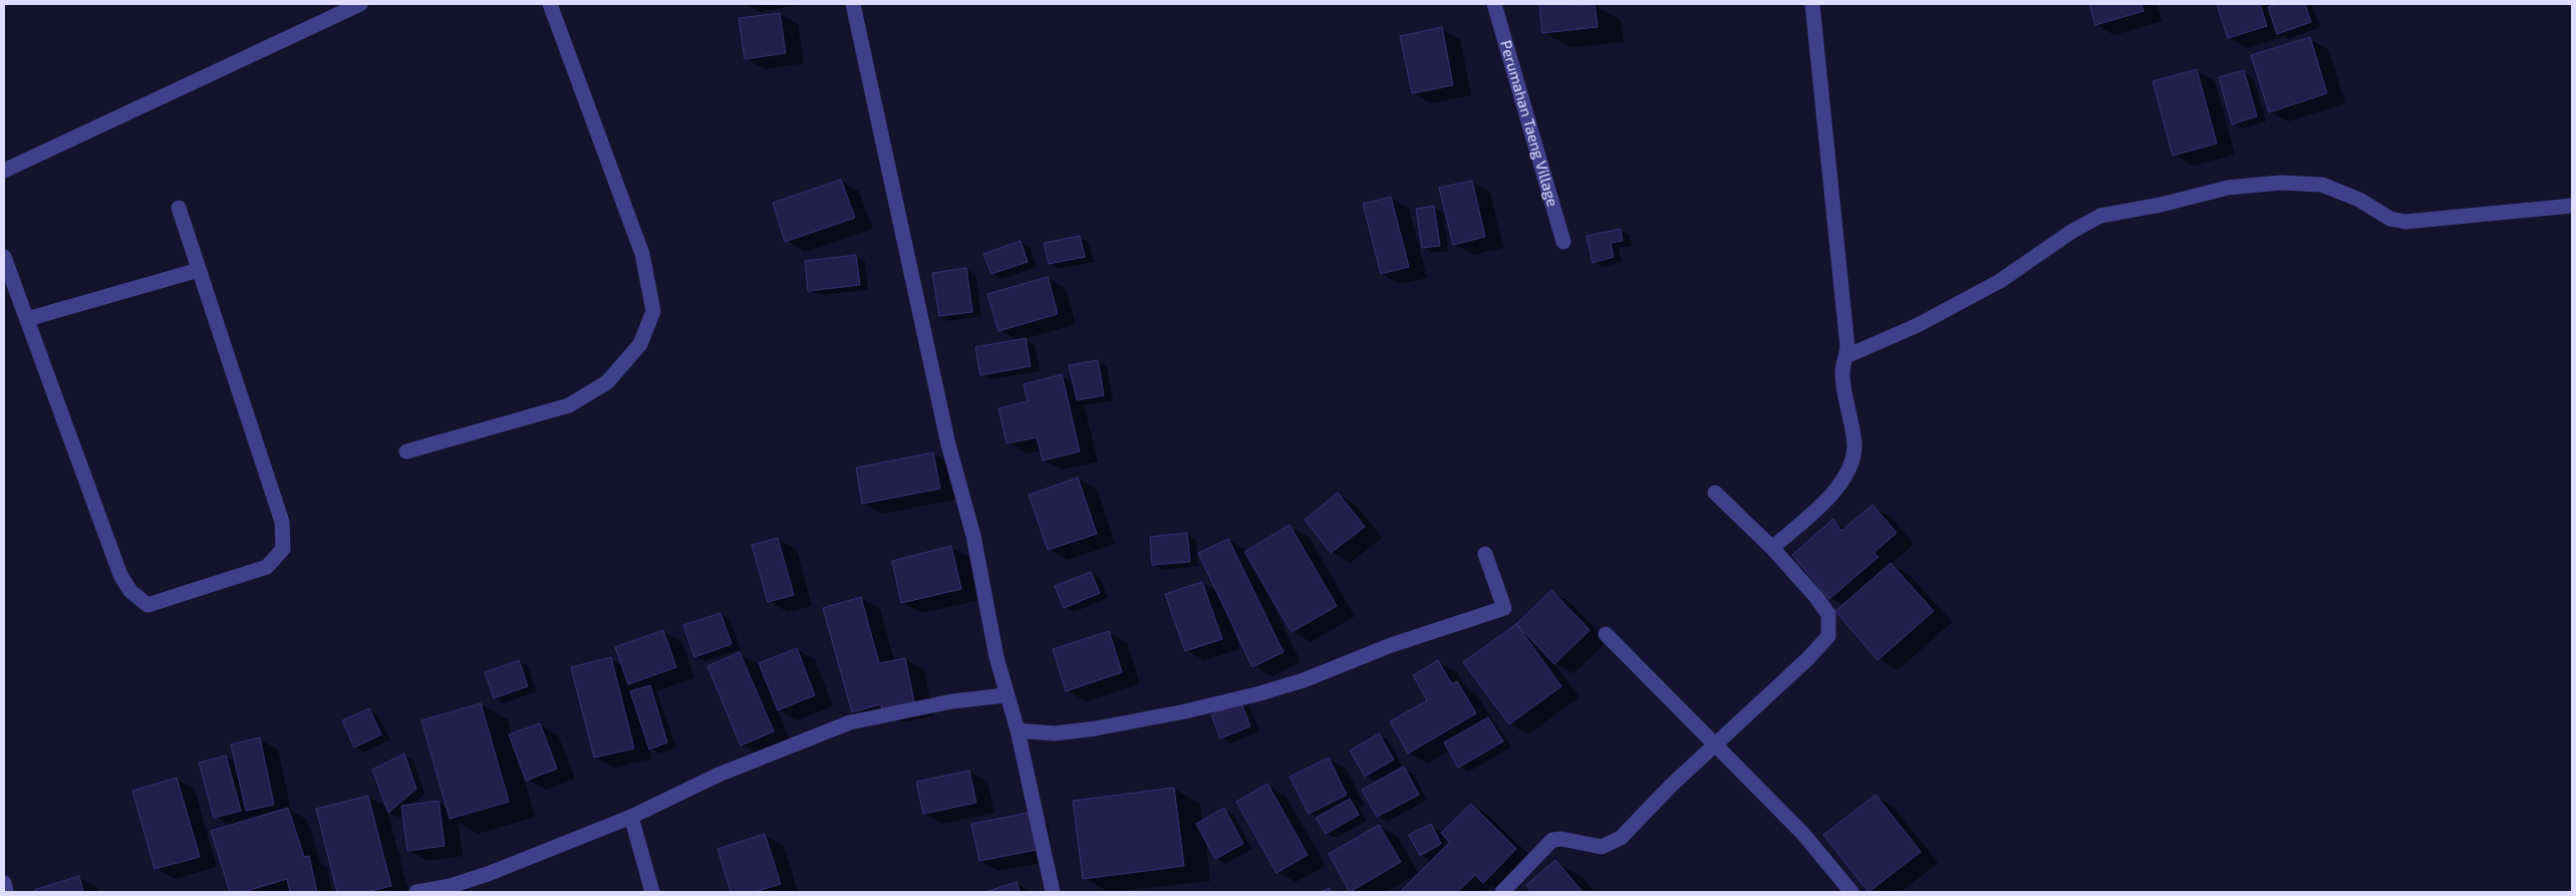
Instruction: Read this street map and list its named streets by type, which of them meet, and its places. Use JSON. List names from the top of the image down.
{
  "streets": {
    "street": ["Perumahan Taeng Village"]
  }
}
